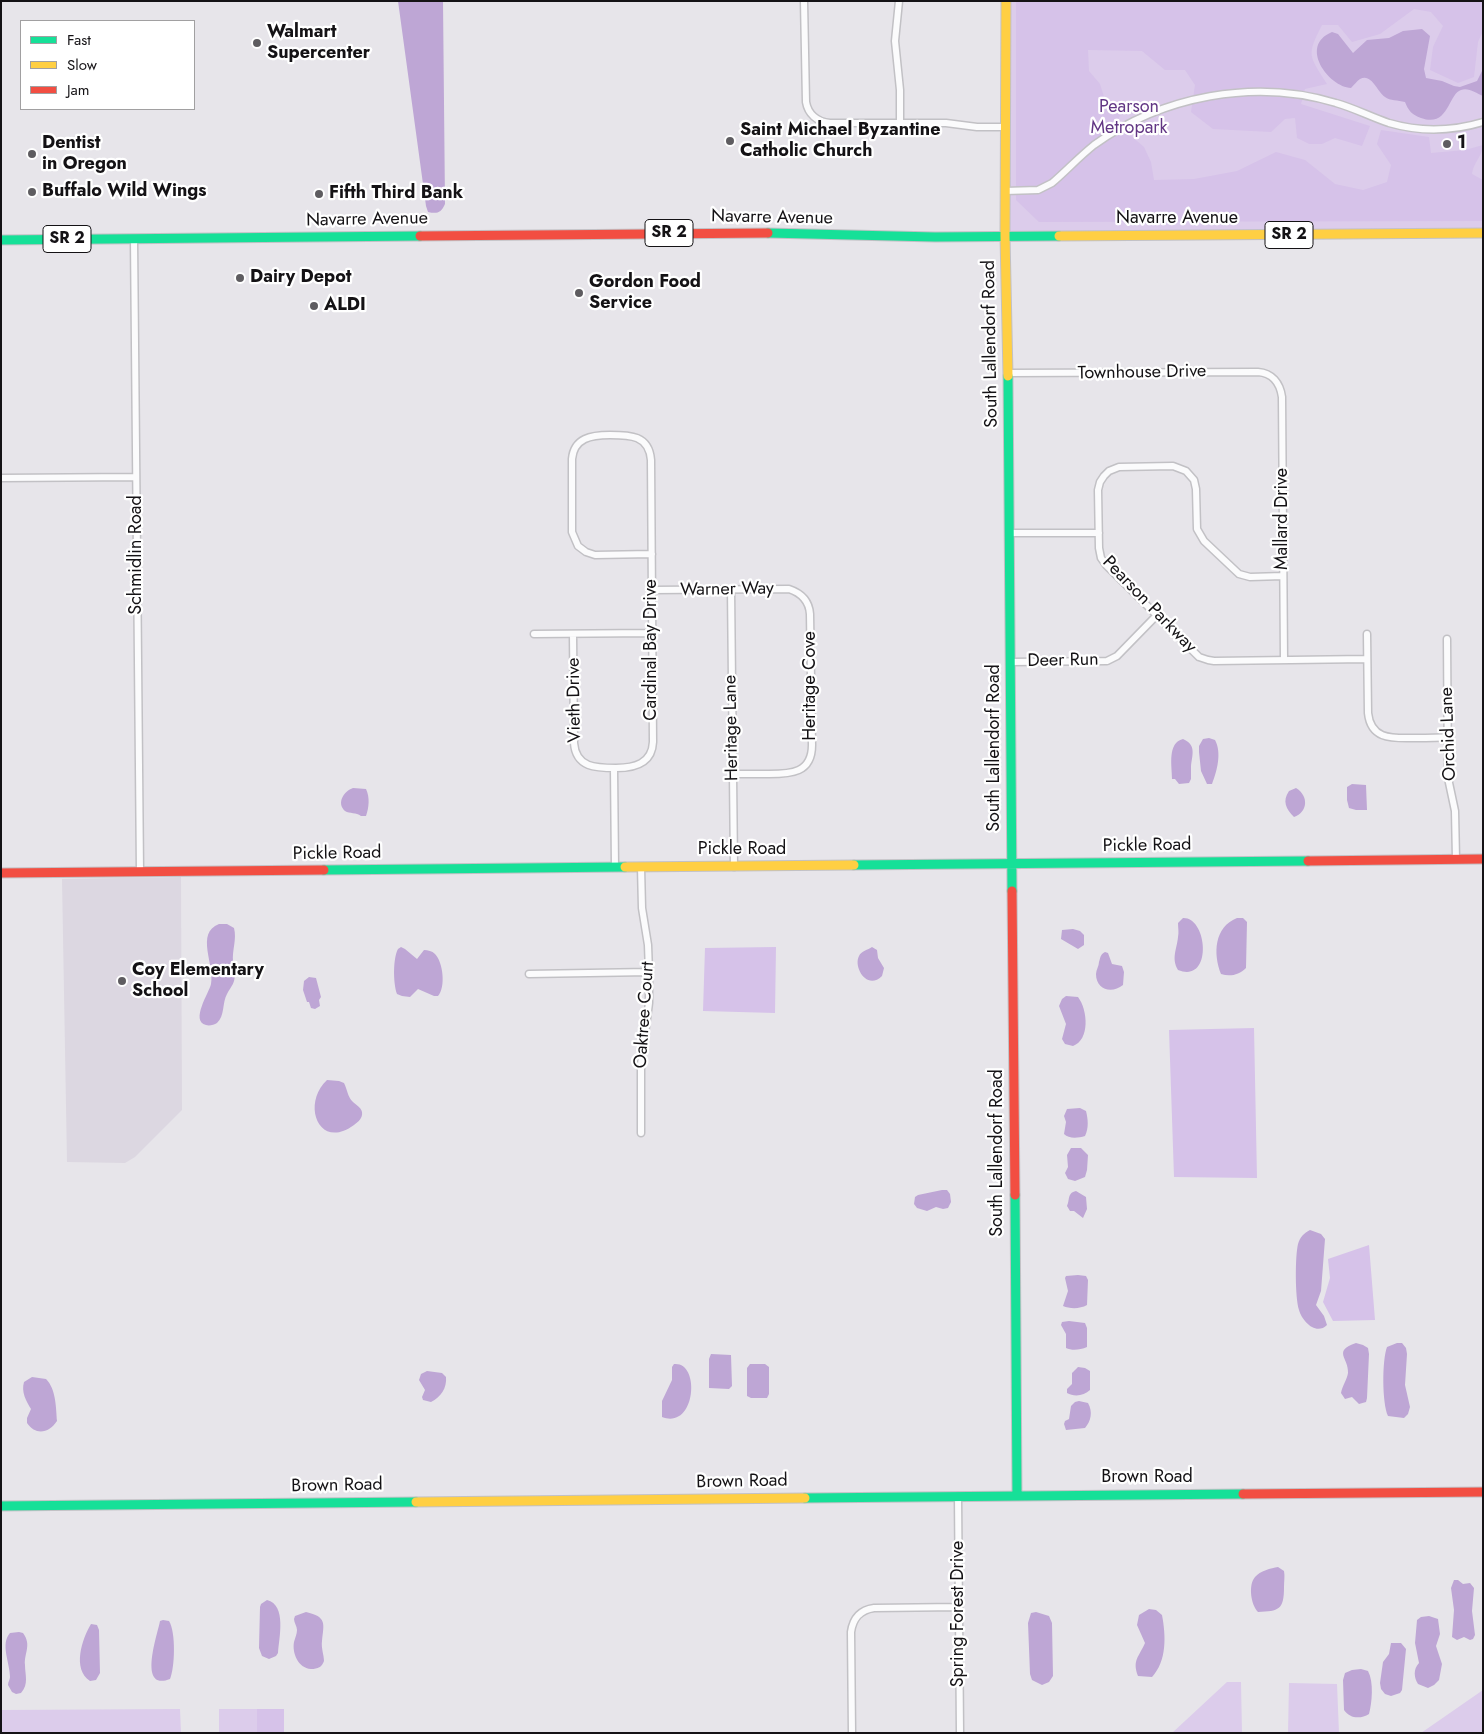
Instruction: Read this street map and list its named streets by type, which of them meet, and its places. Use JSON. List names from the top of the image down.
{
  "streets": {
    "main road": [
      "Navarre Avenue",
      "SR 2",
      "South Lallendorf Road",
      "Pickle Road",
      "Brown Road"
    ],
    "street": [
      "Townhouse Drive",
      "Mallard Drive",
      "Schmidlin Road",
      "Warner Way",
      "Pearson Parkway",
      "Cardinal Bay Drive",
      "Deer Run",
      "Heritage Cove",
      "Vieth Drive",
      "Heritage Lane",
      "Orchid Lane",
      "Oaktree Court",
      "Spring Forest Drive"
    ]
  },
  "crossings": [
    ["Navarre Avenue", "South Lallendorf Road"],
    ["Navarre Avenue", "Schmidlin Road"],
    ["South Lallendorf Road", "Townhouse Drive"],
    ["South Lallendorf Road", "Pearson Parkway"],
    ["South Lallendorf Road", "Deer Run"],
    ["South Lallendorf Road", "Pickle Road"],
    ["South Lallendorf Road", "Brown Road"],
    ["Townhouse Drive", "Mallard Drive"],
    ["Mallard Drive", "Pearson Parkway"],
    ["Schmidlin Road", "Pickle Road"],
    ["Warner Way", "Cardinal Bay Drive"],
    ["Warner Way", "Heritage Cove"],
    ["Warner Way", "Heritage Lane"],
    ["Pearson Parkway", "Deer Run"],
    ["Cardinal Bay Drive", "Vieth Drive"],
    ["Heritage Cove", "Heritage Lane"],
    ["Heritage Lane", "Pickle Road"],
    ["Orchid Lane", "Pickle Road"],
    ["Pickle Road", "Oaktree Court"],
    ["Brown Road", "Spring Forest Drive"]
  ],
  "parks": ["Pearson Metropark"],
  "places": [
    "Walmart Supercenter",
    "Saint Michael Byzantine Catholic Church",
    "1",
    "Dentist in Oregon",
    "Buffalo Wild Wings",
    "Fifth Third Bank",
    "Dairy Depot",
    "Gordon Food Service",
    "ALDI",
    "Coy Elementary School"
  ],
  "legend": ["Fast", "Slow", "Jam"]
}
